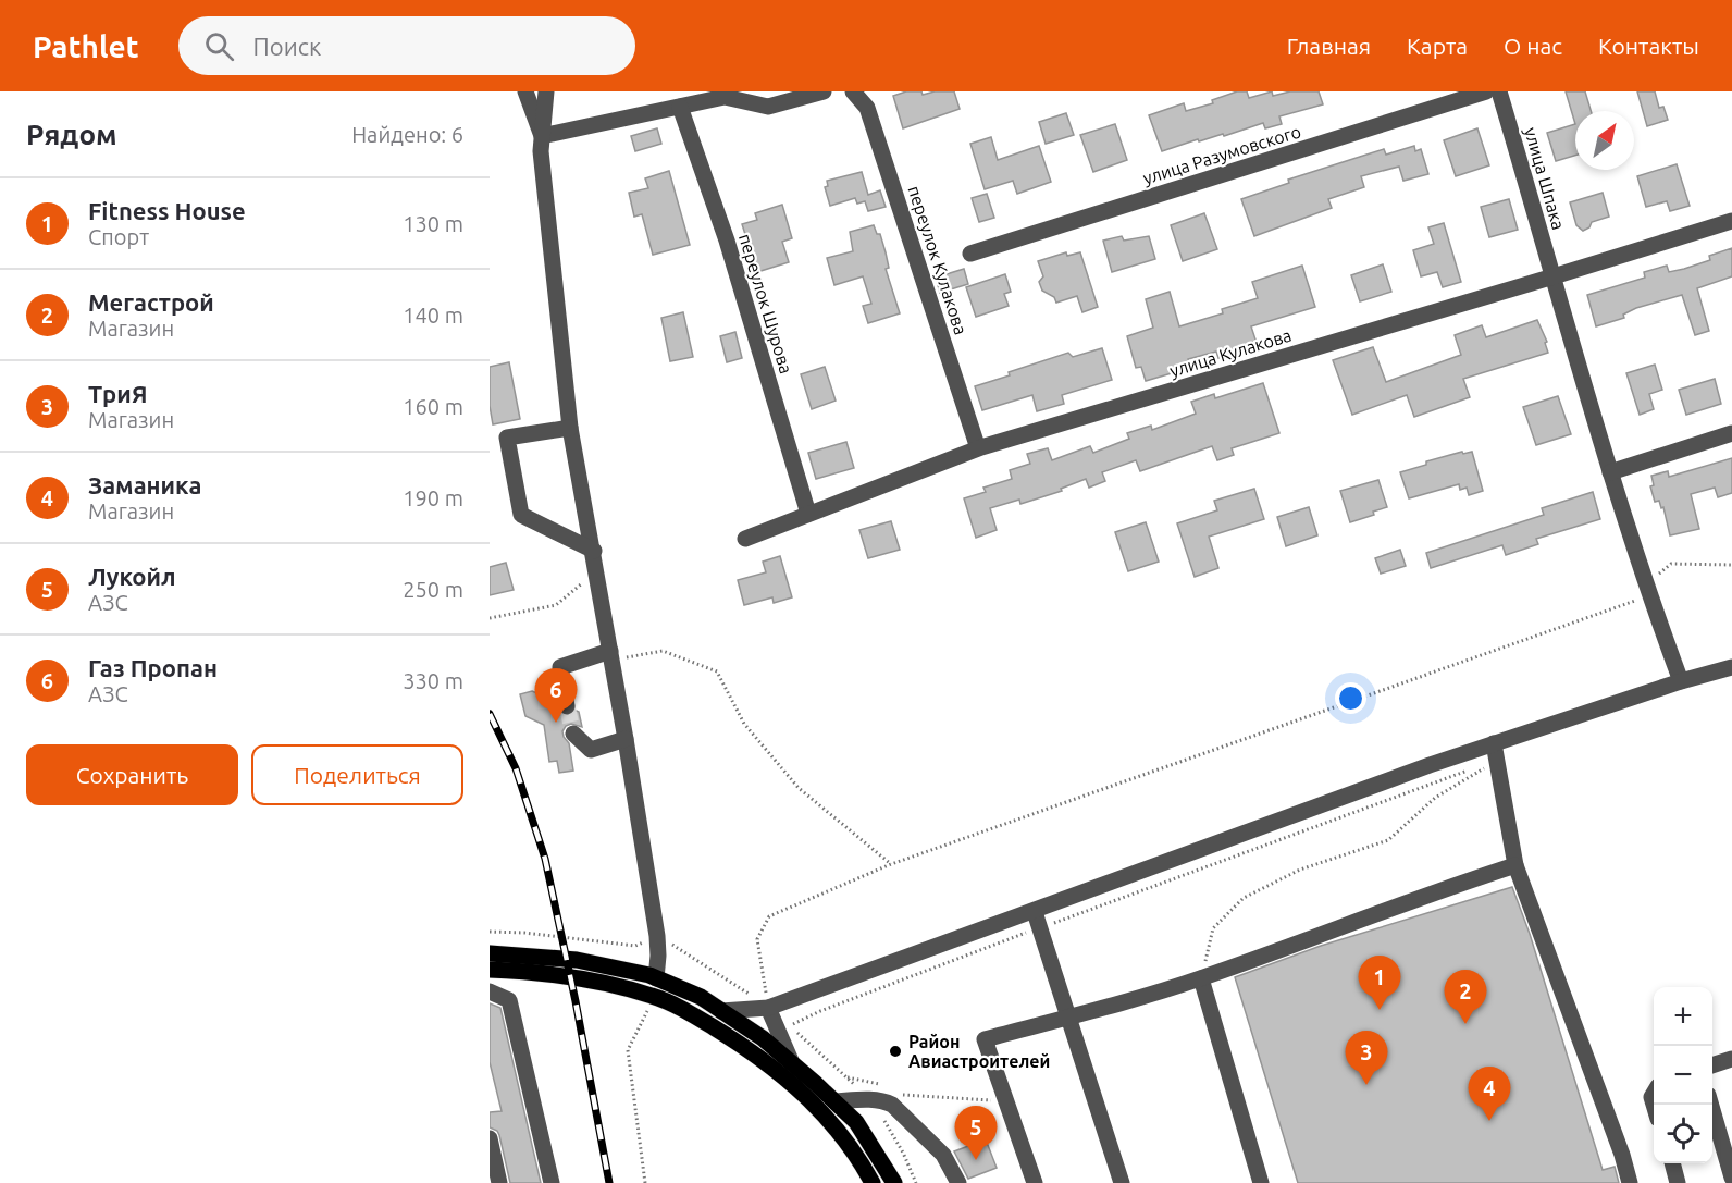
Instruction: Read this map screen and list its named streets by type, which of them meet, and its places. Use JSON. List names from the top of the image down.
{
  "streets": {
    "street": [
      "улица Разумовского",
      "улица Шпака",
      "переулок Кулакова",
      "переулок Шурова",
      "улица Кулакова"
    ]
  },
  "crossings": [
    ["улица Шпака", "улица Кулакова"],
    ["переулок Шурова", "улица Кулакова"]
  ],
  "places": ["Район Авиастроителей"],
  "north": "top right",
  "page": {
    "header": "Pathlet",
    "search": "Поиск",
    "nav": [
      "Главная",
      "Карта",
      "О нас",
      "Контакты"
    ],
    "heading": ["Рядом", "Найдено: 6"],
    "list": [
      {
        "mark": "1",
        "name": "Fitness House",
        "note": "Спорт",
        "value": "130 m"
      },
      {
        "mark": "2",
        "name": "Мегастрой",
        "note": "Магазин",
        "value": "140 m"
      },
      {
        "mark": "3",
        "name": "ТриЯ",
        "note": "Магазин",
        "value": "160 m"
      },
      {
        "mark": "4",
        "name": "Заманика",
        "note": "Магазин",
        "value": "190 m"
      },
      {
        "mark": "5",
        "name": "Лукойл",
        "note": "АЗС",
        "value": "250 m"
      },
      {
        "mark": "6",
        "name": "Газ Пропан",
        "note": "АЗС",
        "value": "330 m"
      }
    ],
    "pins": [
      "6",
      "1",
      "2",
      "3",
      "4",
      "5"
    ],
    "buttons": ["Сохранить", "Поделиться"],
    "map_buttons": ["+", "−"]
  }
}
